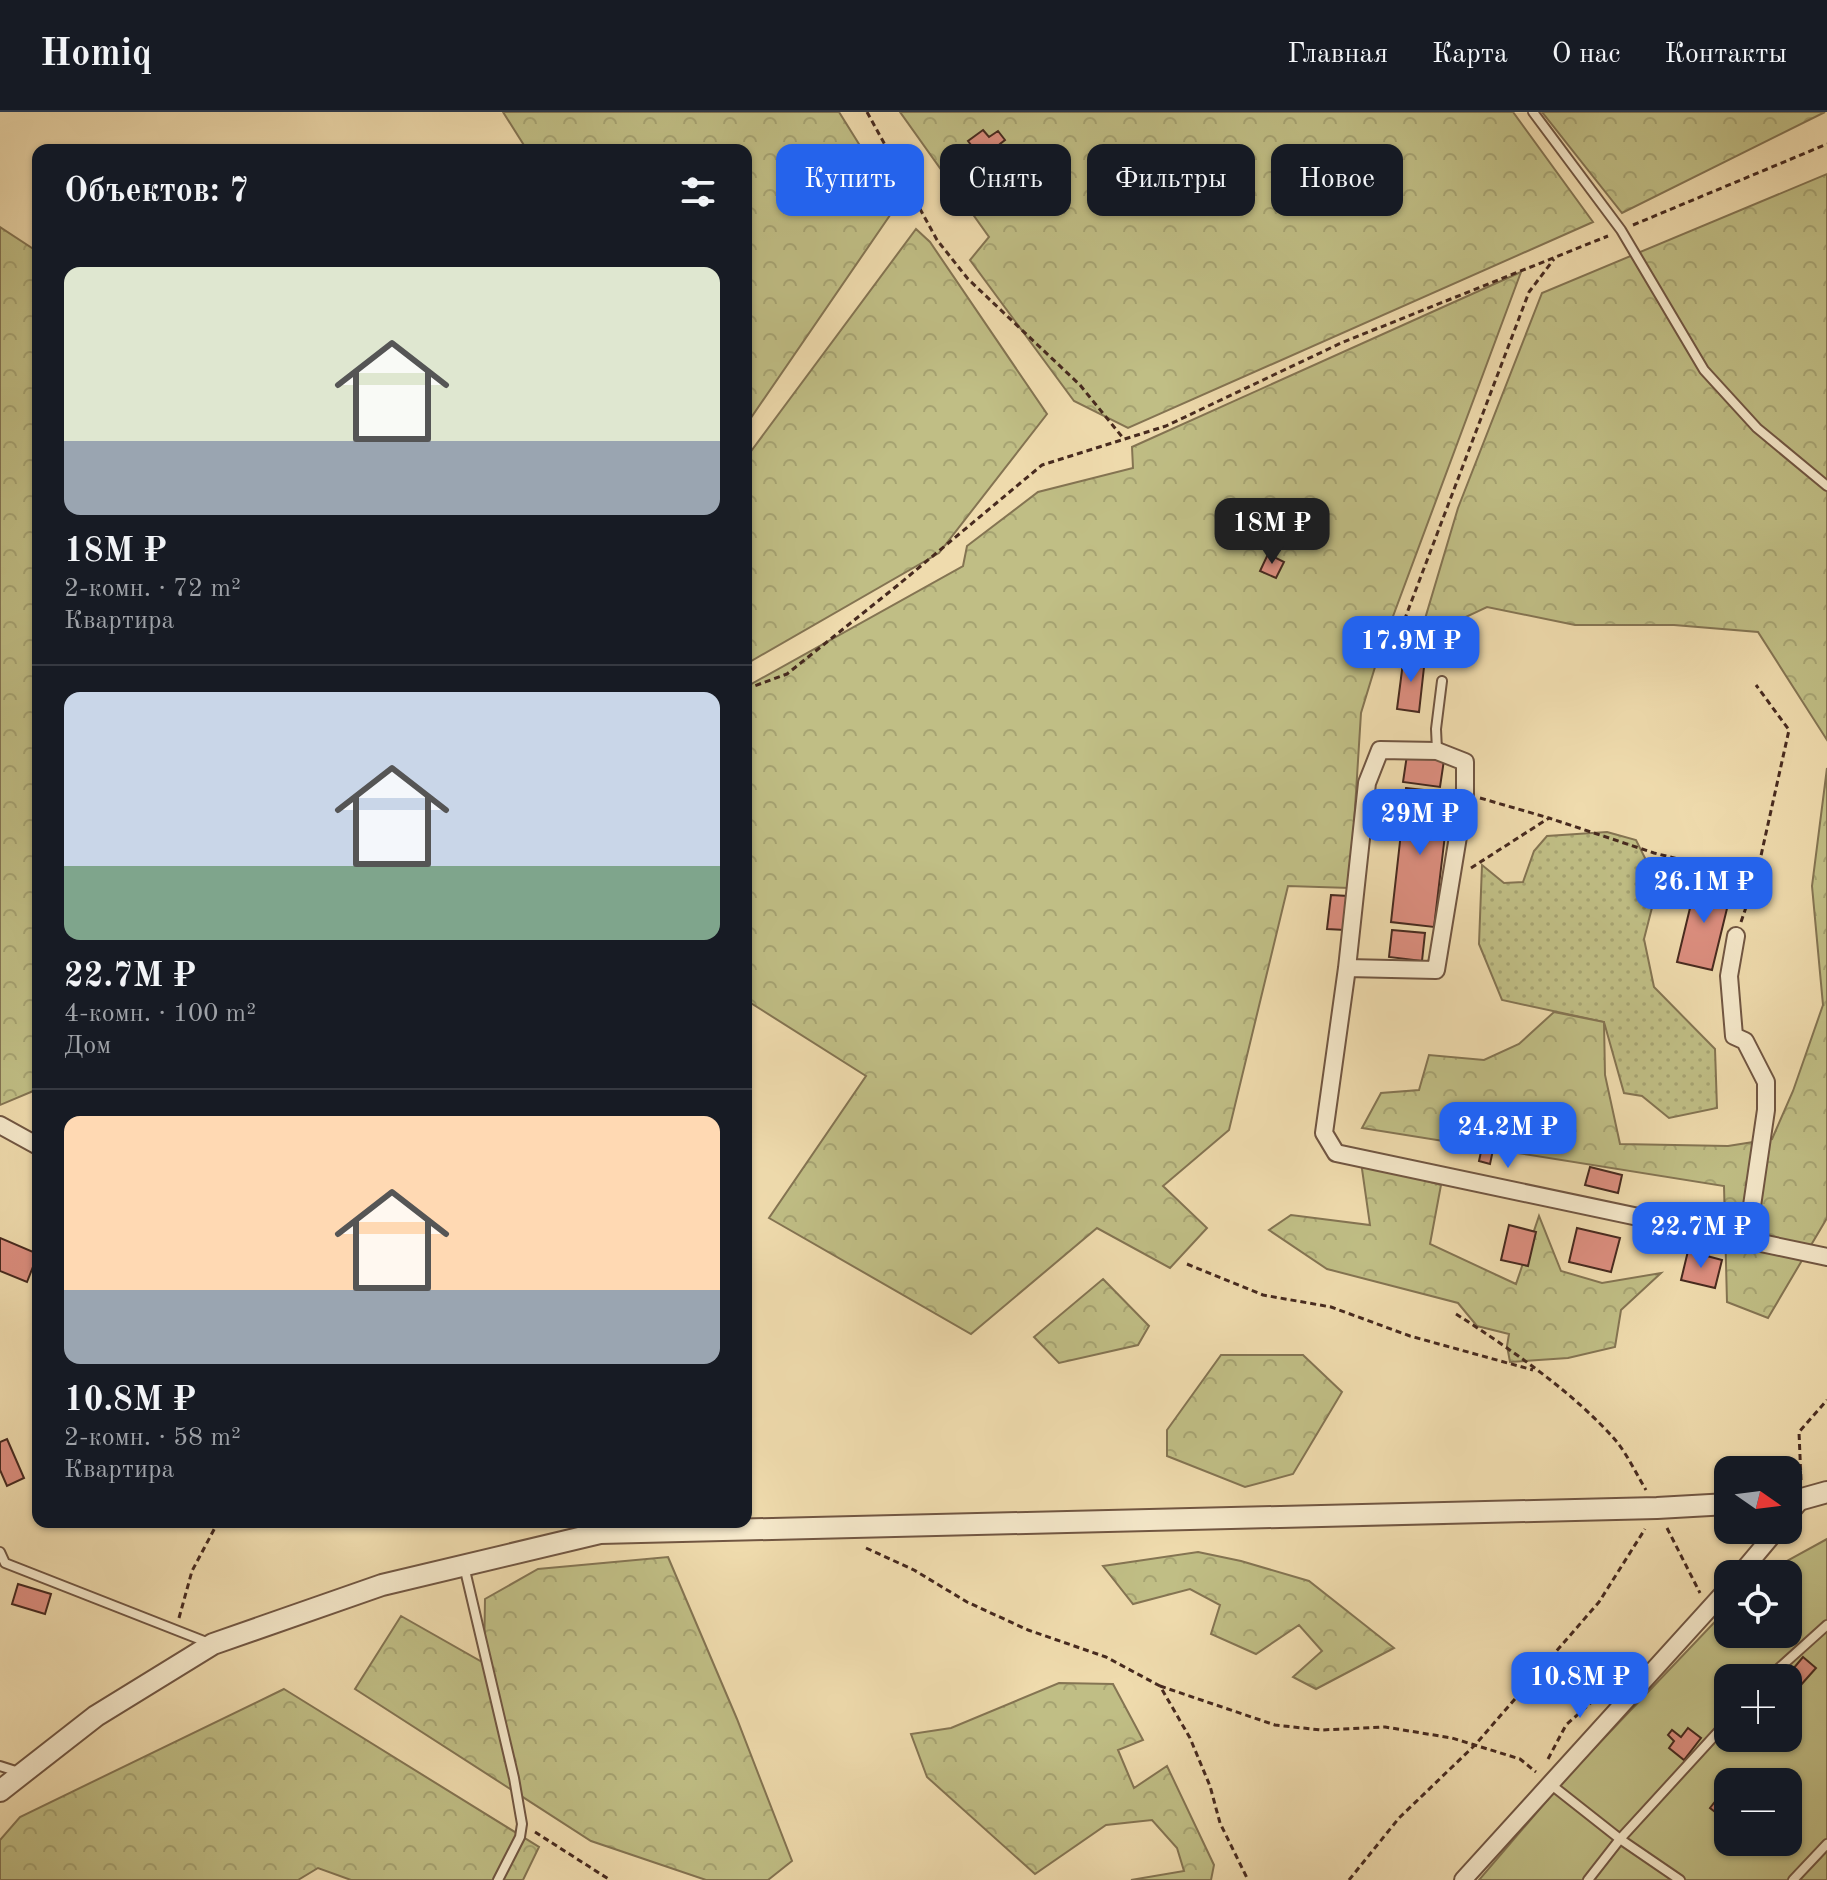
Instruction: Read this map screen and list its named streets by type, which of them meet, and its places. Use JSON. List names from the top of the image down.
{
  "north": "right",
  "page": {
    "header": "Homiq",
    "nav": [
      "Главная",
      "Карта",
      "О нас",
      "Контакты"
    ],
    "chip": [
      "Купить",
      "Снять",
      "Фильтры",
      "Новое"
    ],
    "heading": "Объектов: 7",
    "list": [
      {
        "name": "18M ₽",
        "note": "2-комн. · 72 m² · Квартира"
      },
      {
        "name": "22.7M ₽",
        "note": "4-комн. · 100 m² · Дом"
      },
      {
        "name": "10.8M ₽",
        "note": "2-комн. · 58 m² · Квартира"
      }
    ],
    "price": [
      "18M ₽",
      "17.9M ₽",
      "29M ₽",
      "26.1M ₽",
      "24.2M ₽",
      "22.7M ₽",
      "10.8M ₽"
    ],
    "map_buttons": ["+", "−"]
  }
}
